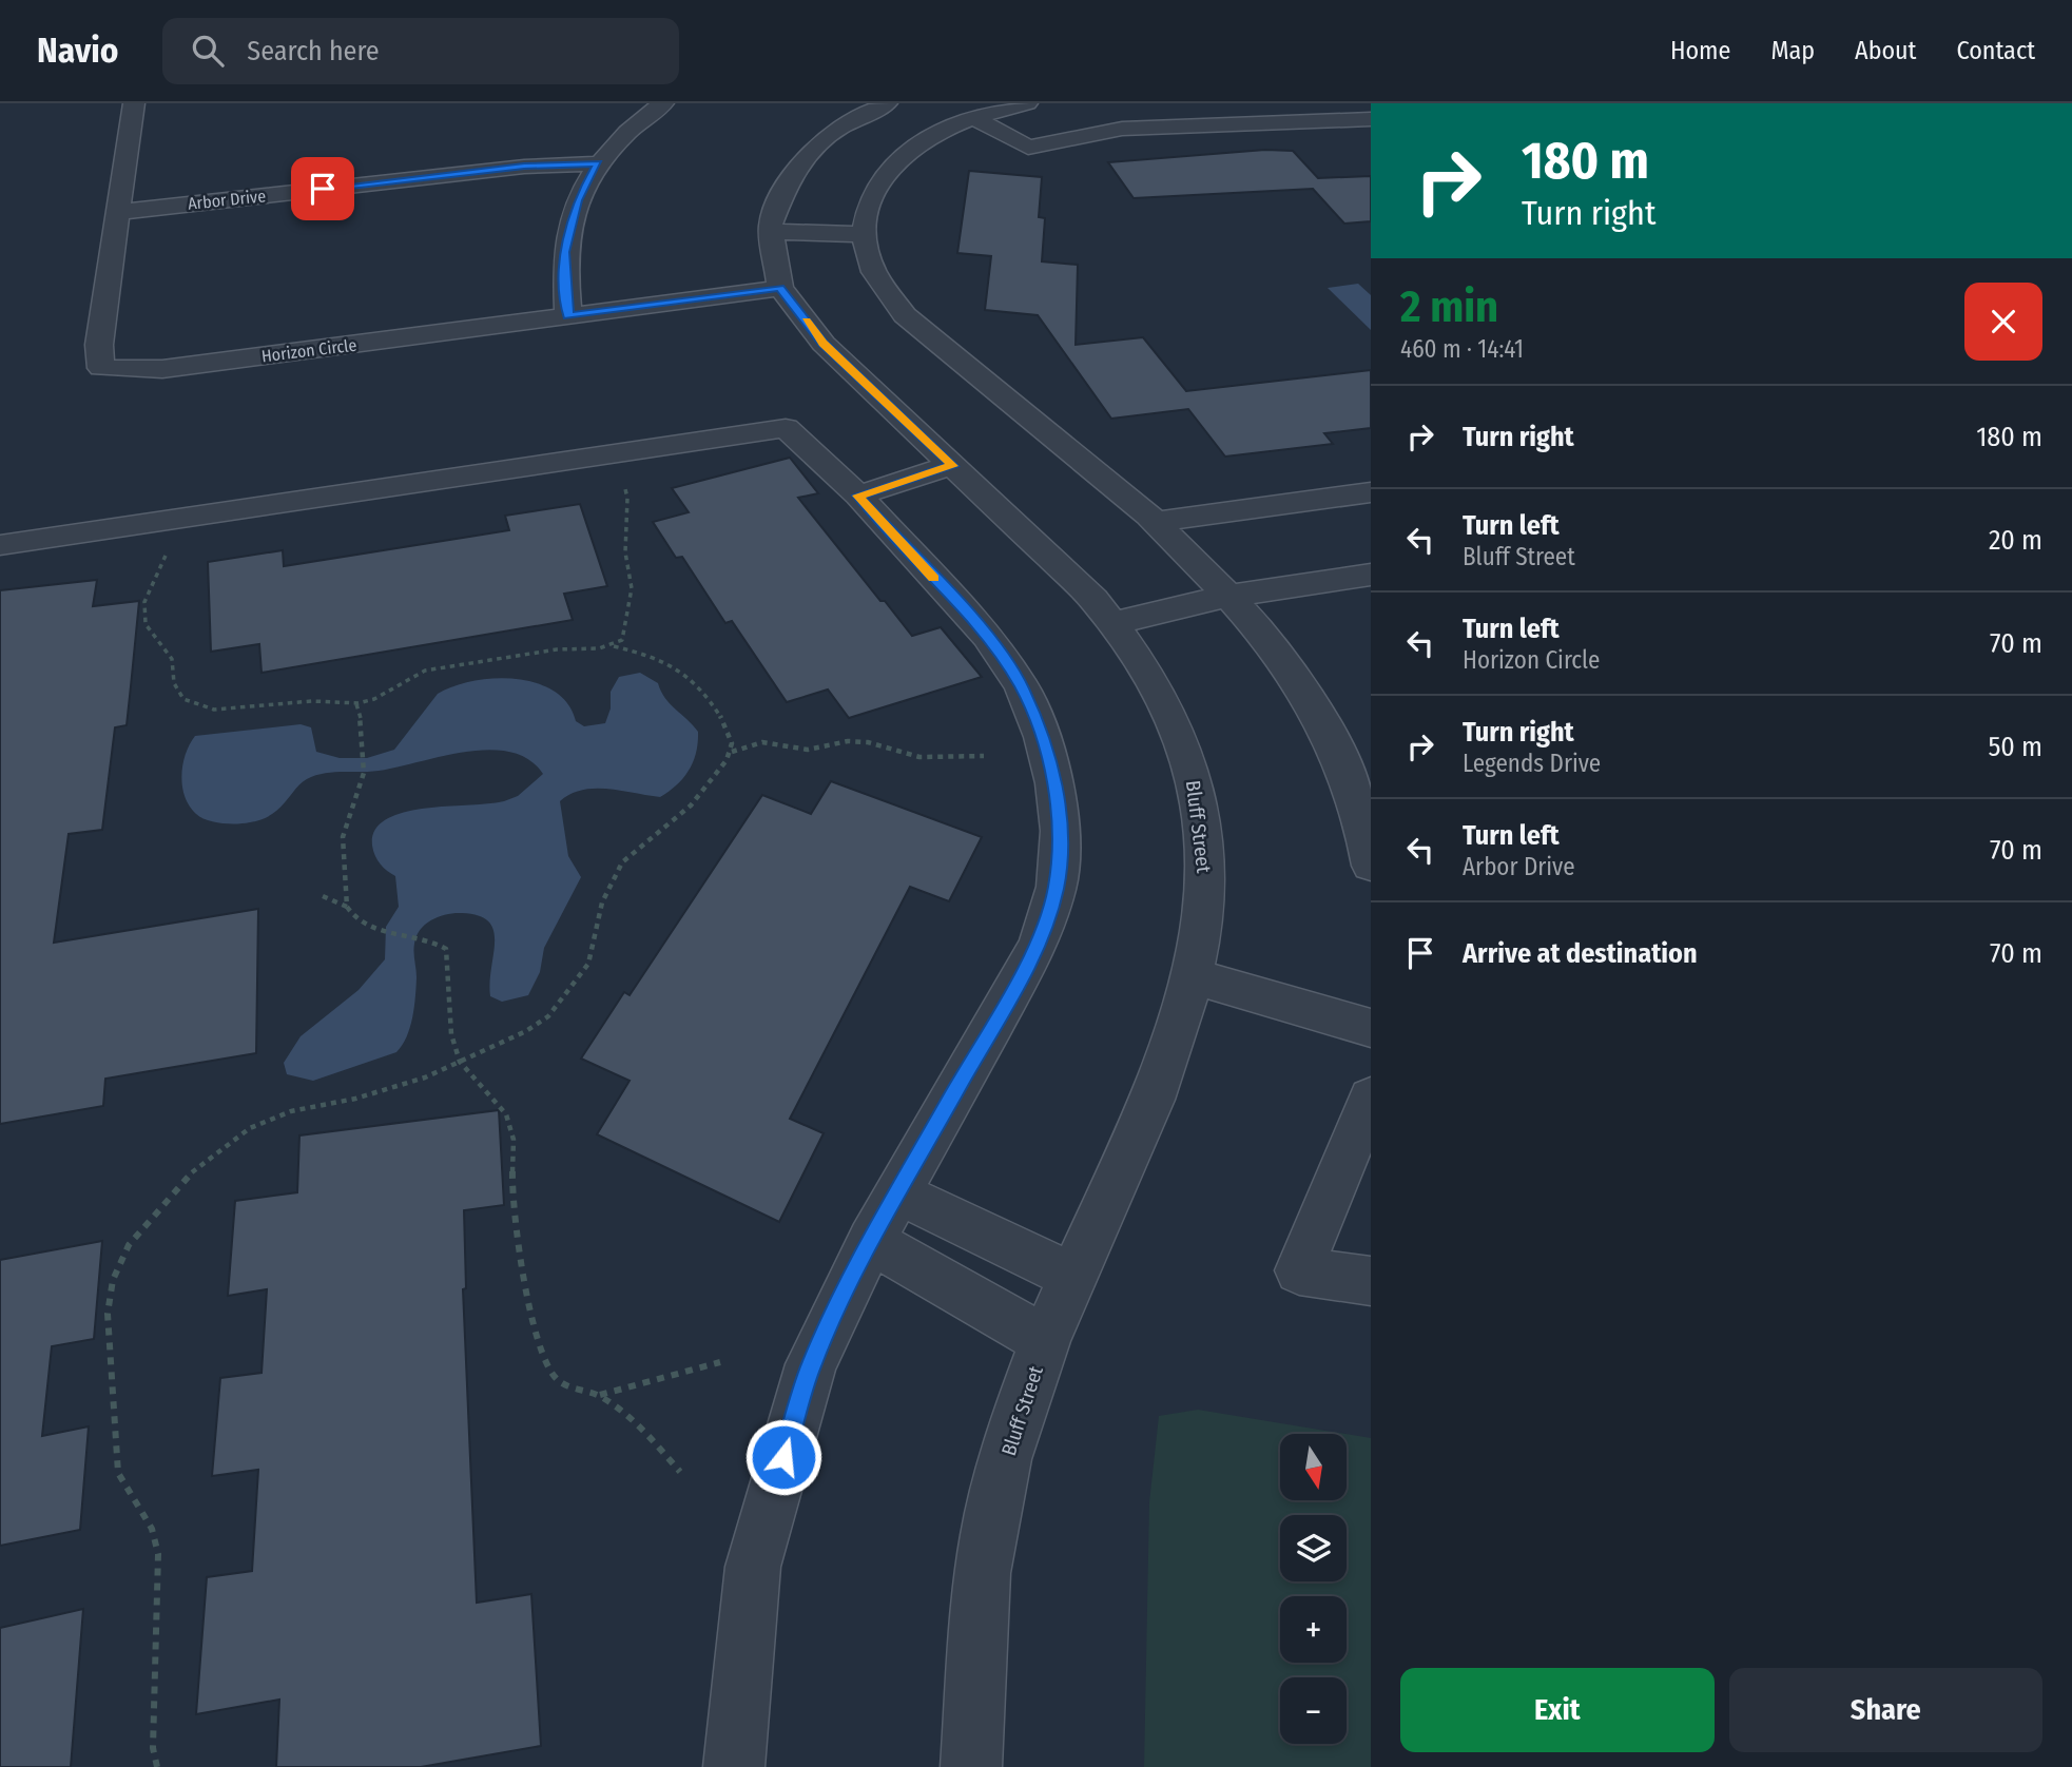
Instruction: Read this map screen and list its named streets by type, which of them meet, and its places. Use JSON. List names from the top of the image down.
{
  "streets": {
    "street": ["Arbor Drive", "Horizon Circle", "Bluff Street"]
  },
  "crossings": [
    ["Arbor Drive", "Horizon Circle"],
    ["Horizon Circle", "Bluff Street"]
  ],
  "north": "bottom",
  "page": {
    "header": "Navio",
    "search": "Search here",
    "nav": [
      "Home",
      "Map",
      "About",
      "Contact"
    ],
    "turn": ["180 m", "Turn right"],
    "heading": ["2 min", "460 m · 14:41"],
    "list": [
      {
        "name": "Turn right",
        "value": "180 m"
      },
      {
        "name": "Turn left",
        "note": "Bluff Street",
        "value": "20 m"
      },
      {
        "name": "Turn left",
        "note": "Horizon Circle",
        "value": "70 m"
      },
      {
        "name": "Turn right",
        "note": "Legends Drive",
        "value": "50 m"
      },
      {
        "name": "Turn left",
        "note": "Arbor Drive",
        "value": "70 m"
      },
      {
        "name": "Arrive at destination",
        "value": "70 m"
      }
    ],
    "map_buttons": ["+", "−"],
    "buttons": ["Exit", "Share"]
  }
}
